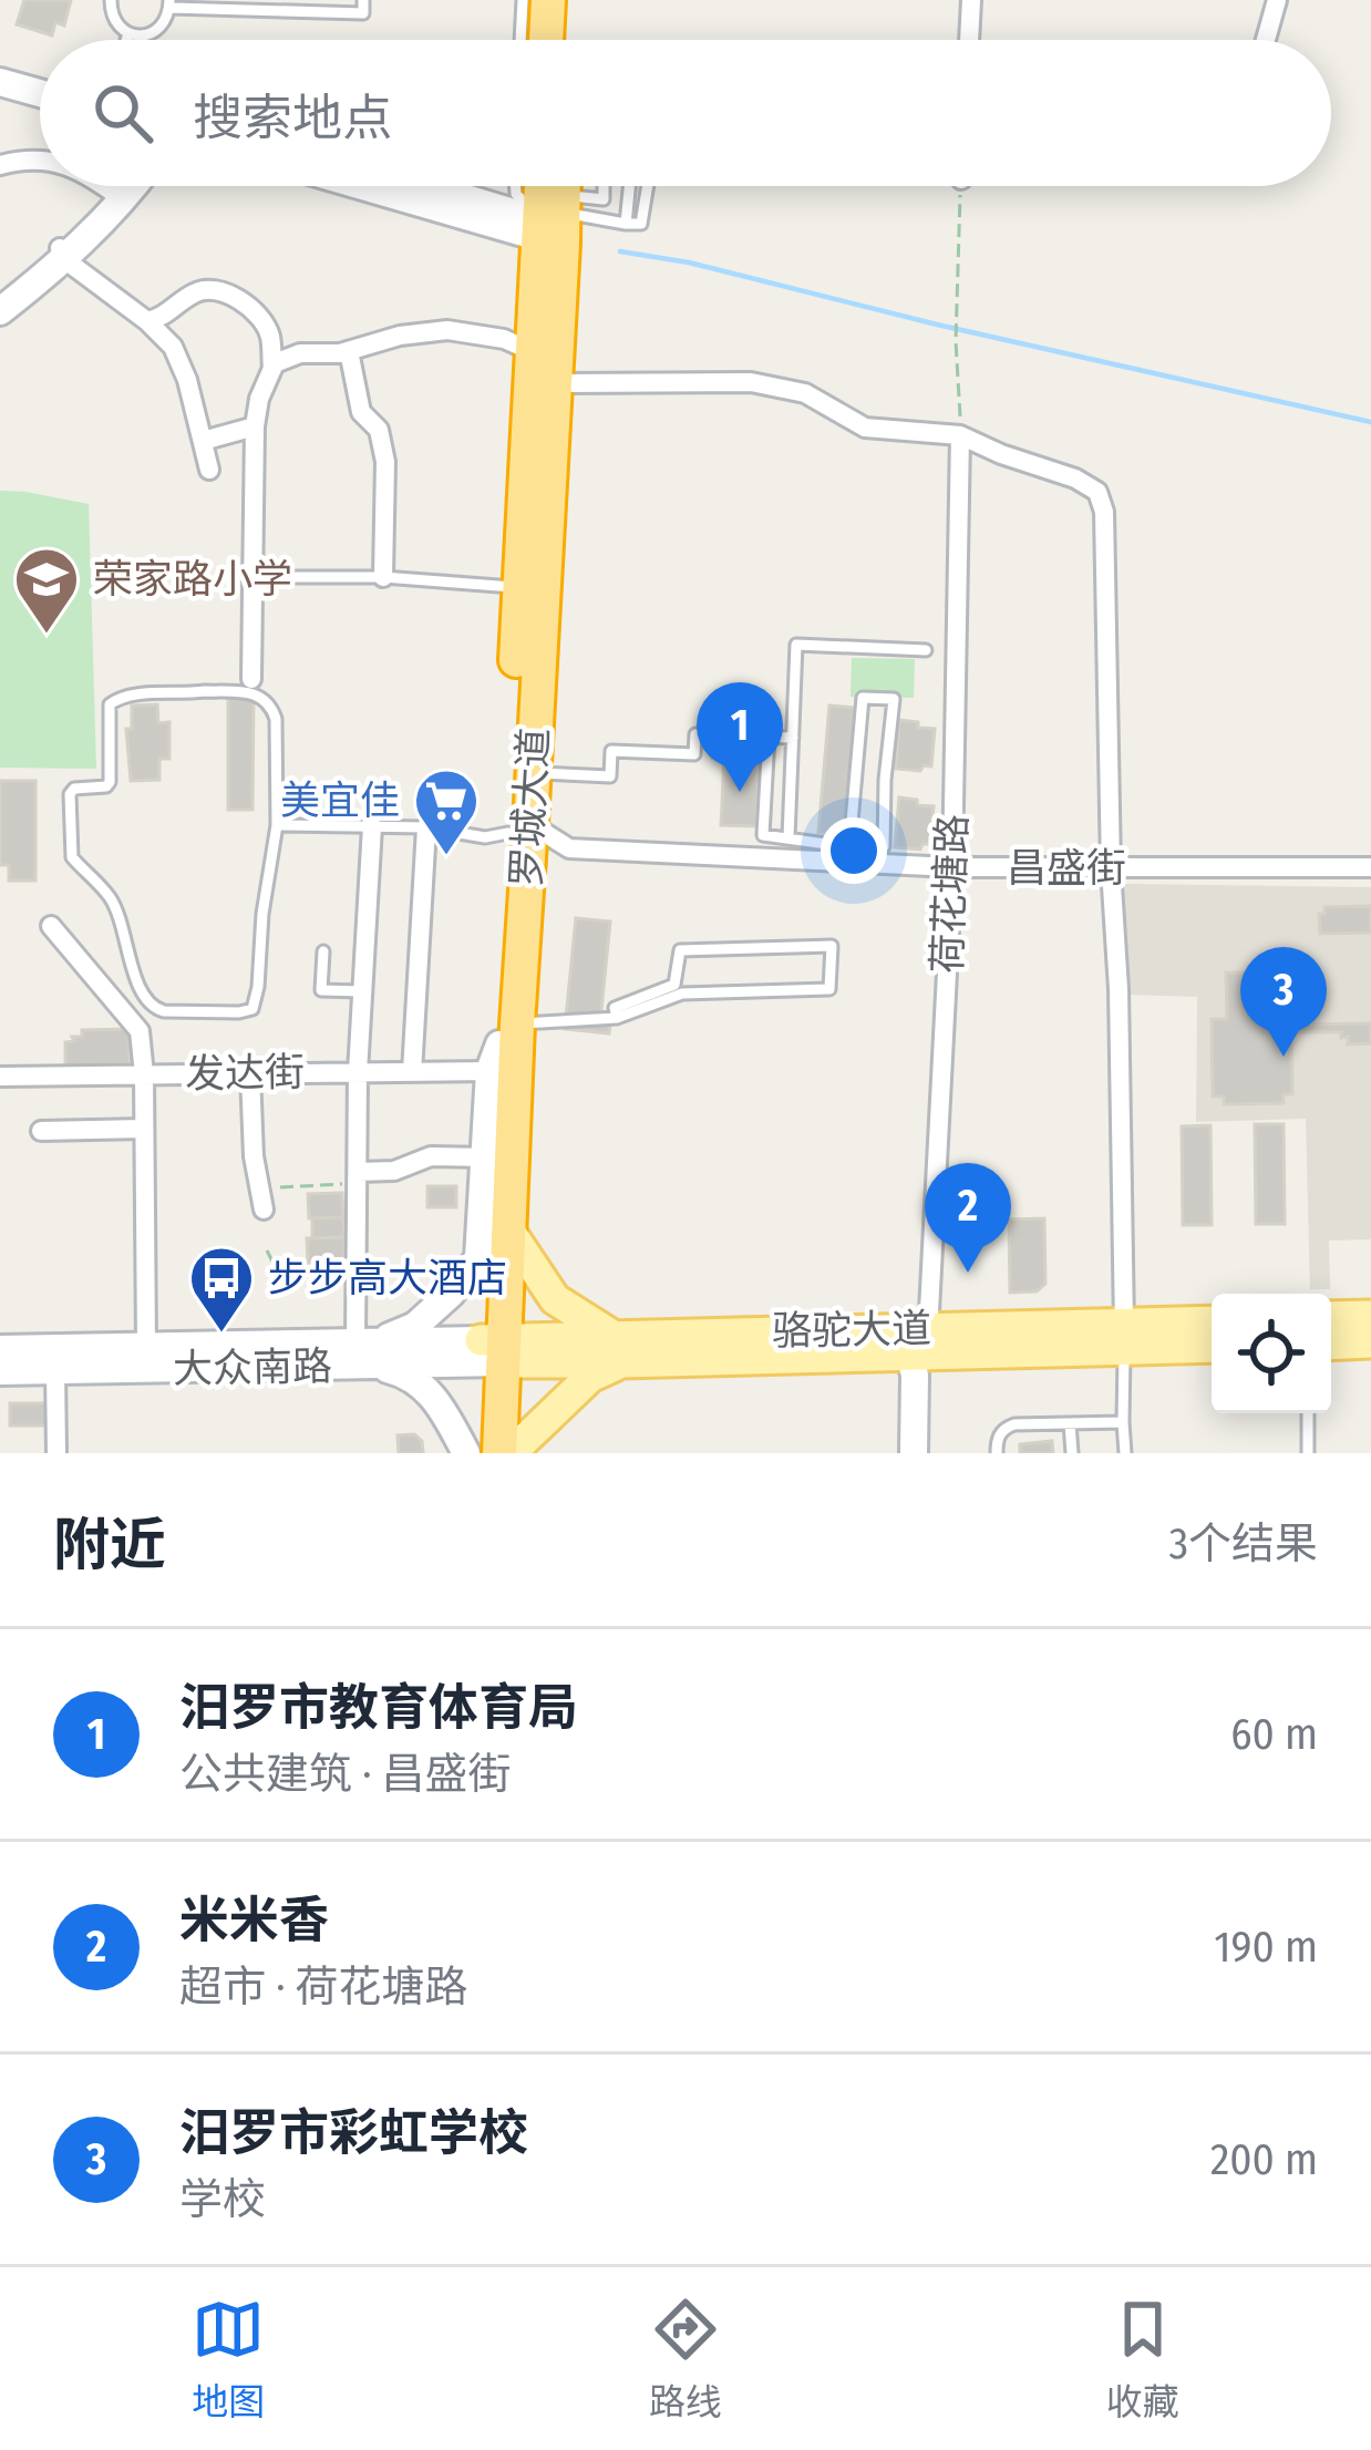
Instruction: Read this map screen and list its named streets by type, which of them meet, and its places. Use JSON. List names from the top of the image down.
{
  "streets": {
    "highway": ["罗城大道"],
    "main road": ["骆驼大道", "大众南路"],
    "street": ["昌盛街", "荷花塘路", "发达街"]
  },
  "crossings": [
    ["罗城大道", "昌盛街"],
    ["罗城大道", "发达街"],
    ["罗城大道", "骆驼大道"],
    ["罗城大道", "大众南路"],
    ["昌盛街", "荷花塘路"],
    ["荷花塘路", "骆驼大道"],
    ["骆驼大道", "大众南路"]
  ],
  "places": {
    "school or university": ["荣家路小学"],
    "supermarket": ["美宜佳"],
    "bus stop": ["步步高大酒店"]
  },
  "page": {
    "search": "搜索地点",
    "pins": ["1", "3", "2"],
    "heading": ["附近", "3个结果"],
    "list": [
      {
        "mark": "1",
        "name": "汨罗市教育体育局",
        "note": "公共建筑 · 昌盛街",
        "value": "60 m"
      },
      {
        "mark": "2",
        "name": "米米香",
        "note": "超市 · 荷花塘路",
        "value": "190 m"
      },
      {
        "mark": "3",
        "name": "汨罗市彩虹学校",
        "note": "学校",
        "value": "200 m"
      }
    ],
    "nav": ["地图", "路线", "收藏"]
  }
}
